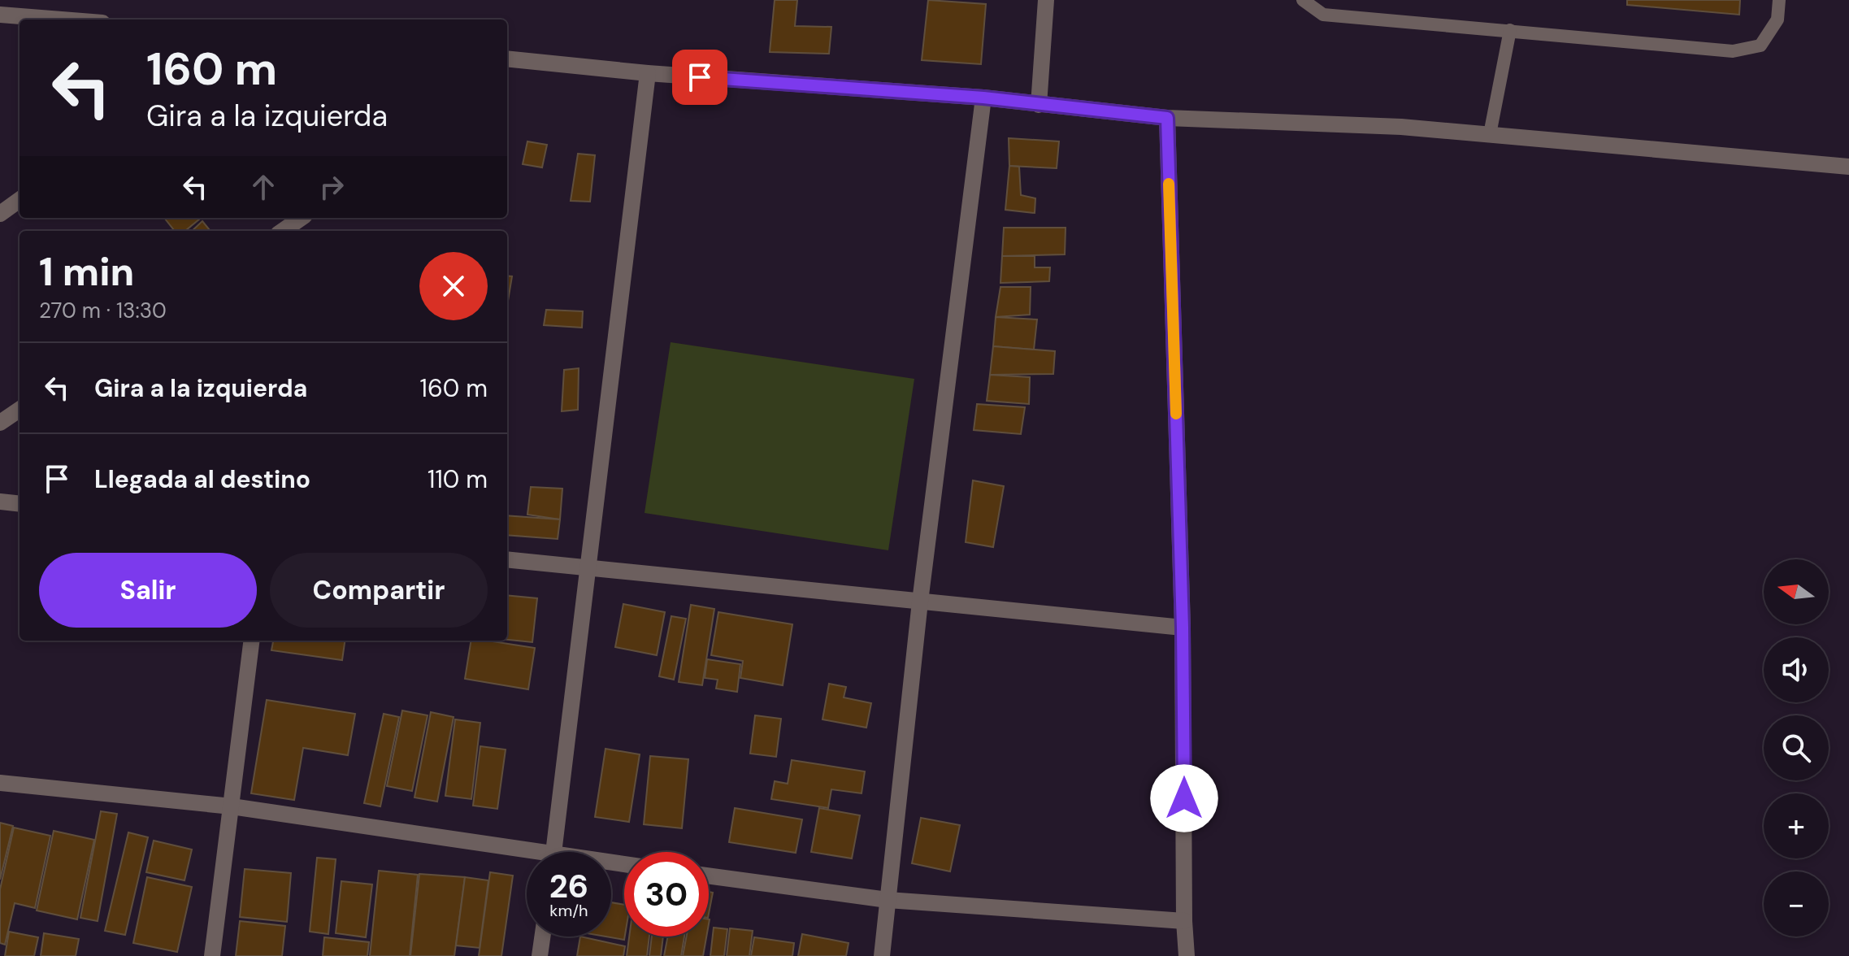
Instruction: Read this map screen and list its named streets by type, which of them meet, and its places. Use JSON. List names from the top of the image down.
{
  "north": "left",
  "page": {
    "turn": ["160 m", "Gira a la izquierda"],
    "heading": ["1 min", "270 m · 13:30"],
    "list": [
      {
        "name": "Gira a la izquierda",
        "value": "160 m"
      },
      {
        "name": "Llegada al destino",
        "value": "110 m"
      }
    ],
    "buttons": ["Salir", "Compartir"],
    "map_buttons": ["+", "−"],
    "speed": "26 km/h",
    "limit": "30"
  }
}
